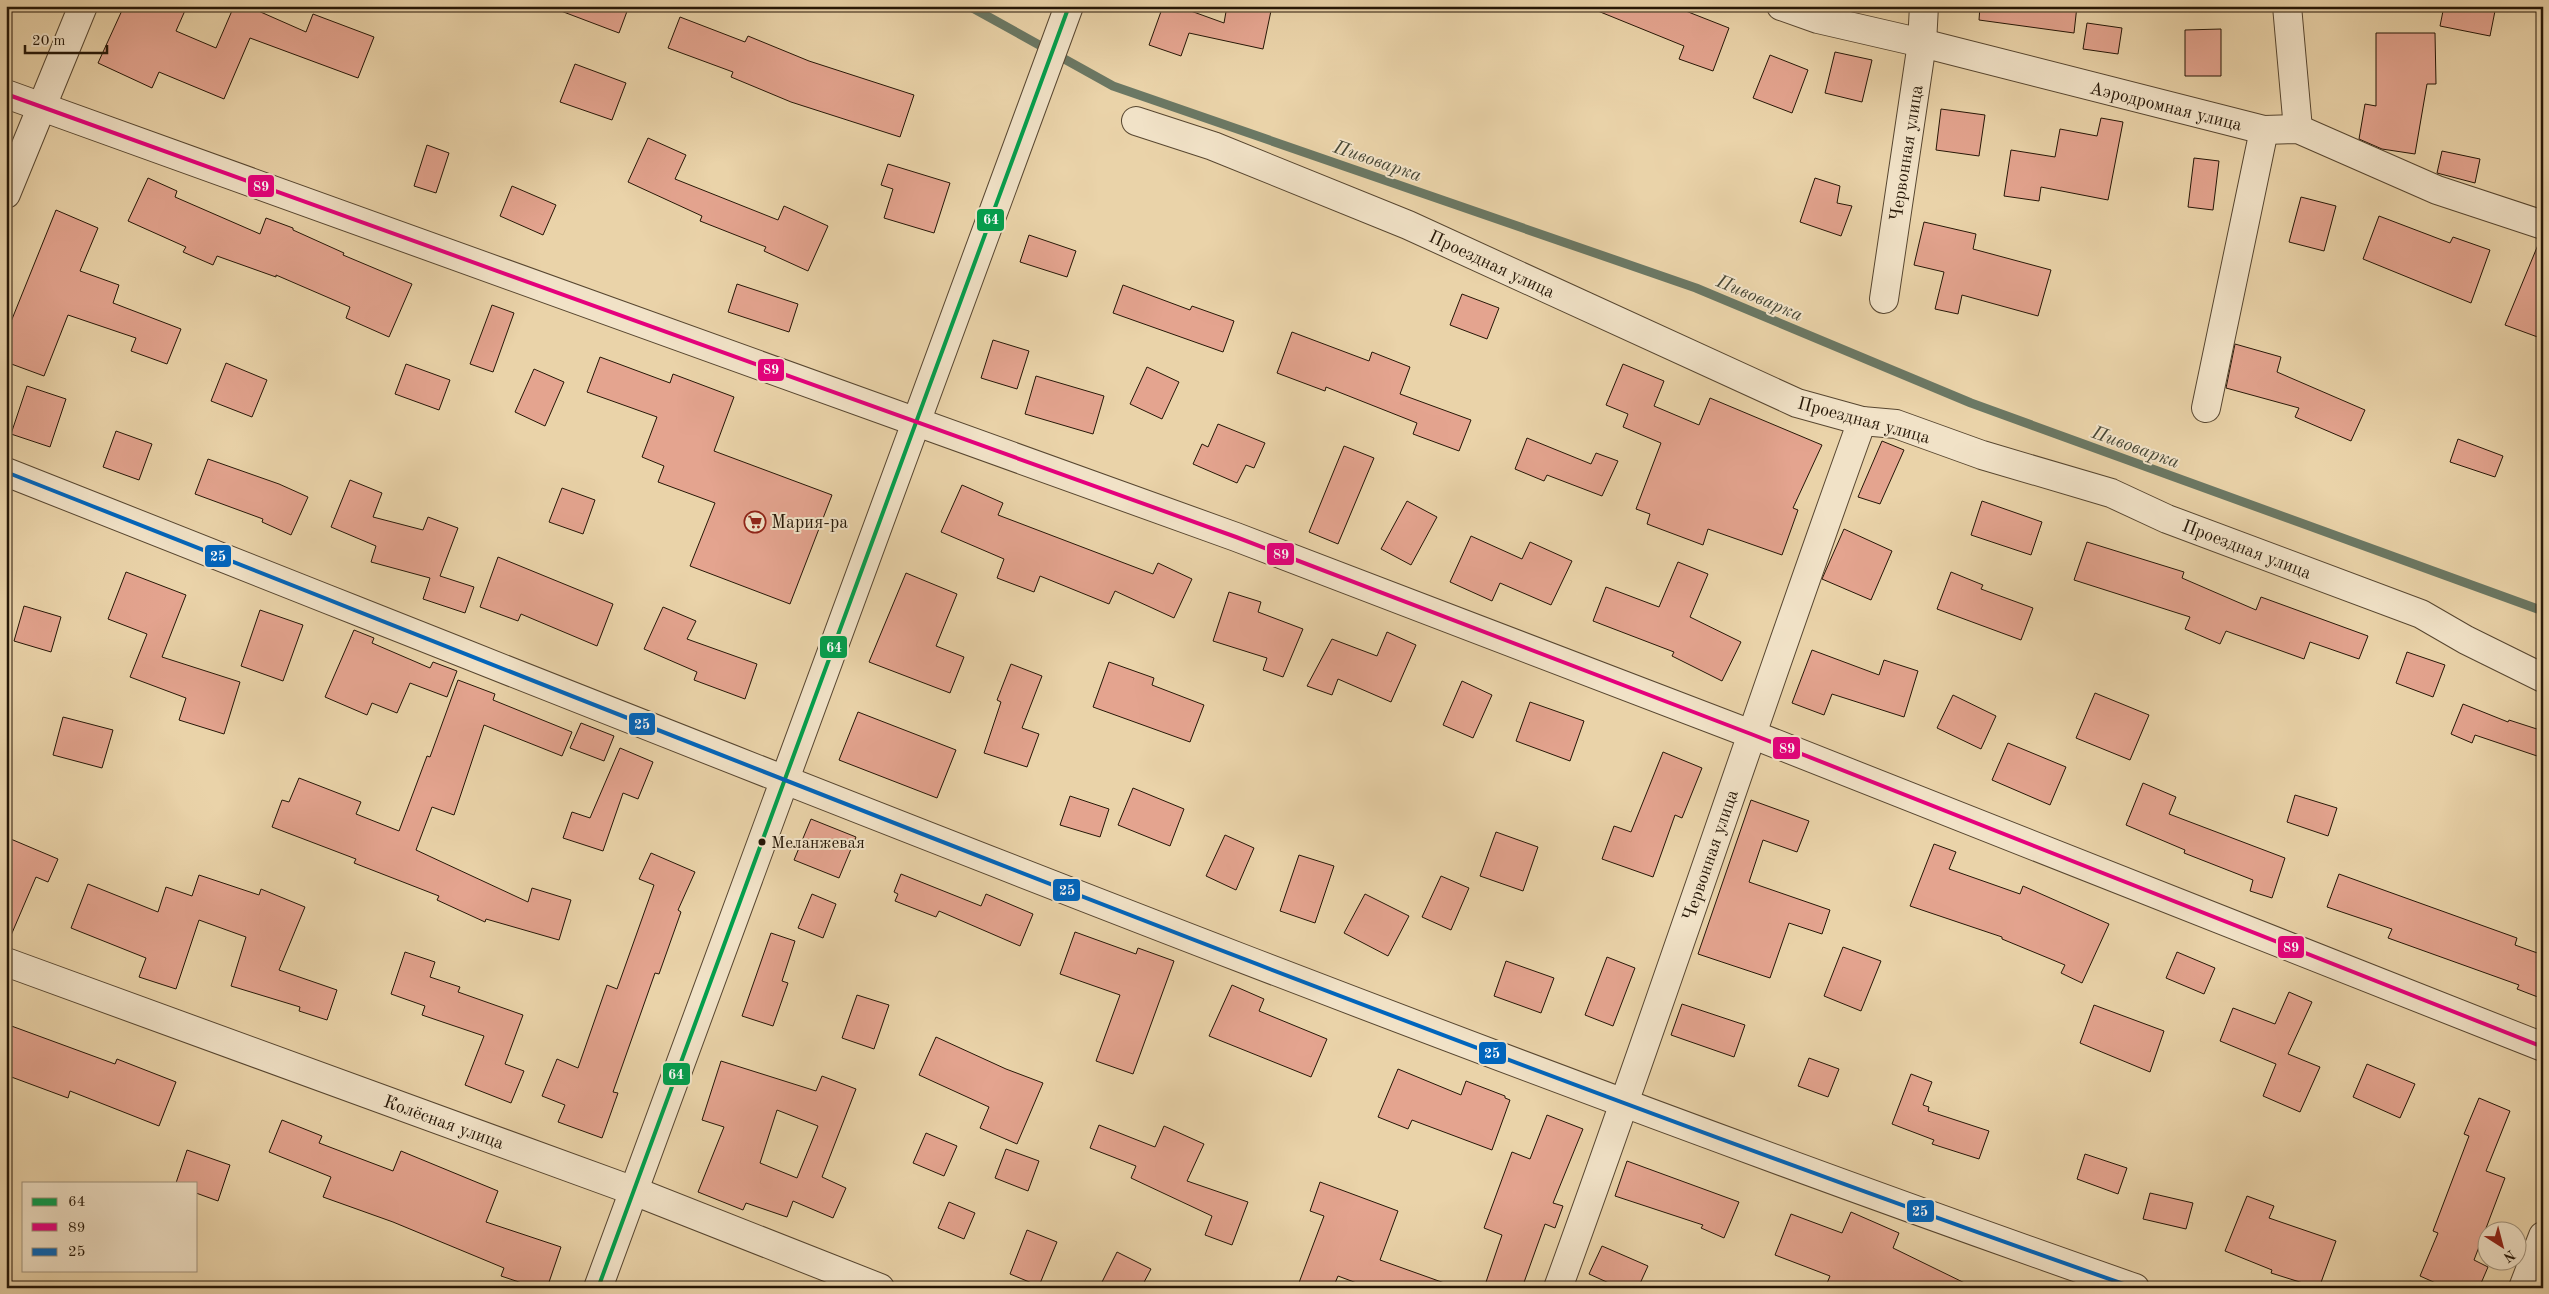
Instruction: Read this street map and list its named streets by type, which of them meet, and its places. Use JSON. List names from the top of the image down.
{
  "streets": {
    "street": [
      "Аэродромная улица",
      "Червонная улица",
      "Проездная улица",
      "Колёсная улица"
    ]
  },
  "crossings": [
    ["Аэродромная улица", "Червонная улица"],
    ["Червонная улица", "Проездная улица"]
  ],
  "water": ["Пивоварка"],
  "places": {
    "supermarket": ["Мария-ра"],
    "other": ["Меланжевая"]
  },
  "lines": ["transit line 64", "transit line 89", "transit line 25"],
  "legend": ["64", "89", "25"],
  "scale_bar": "20 m",
  "north": "bottom right"
}
